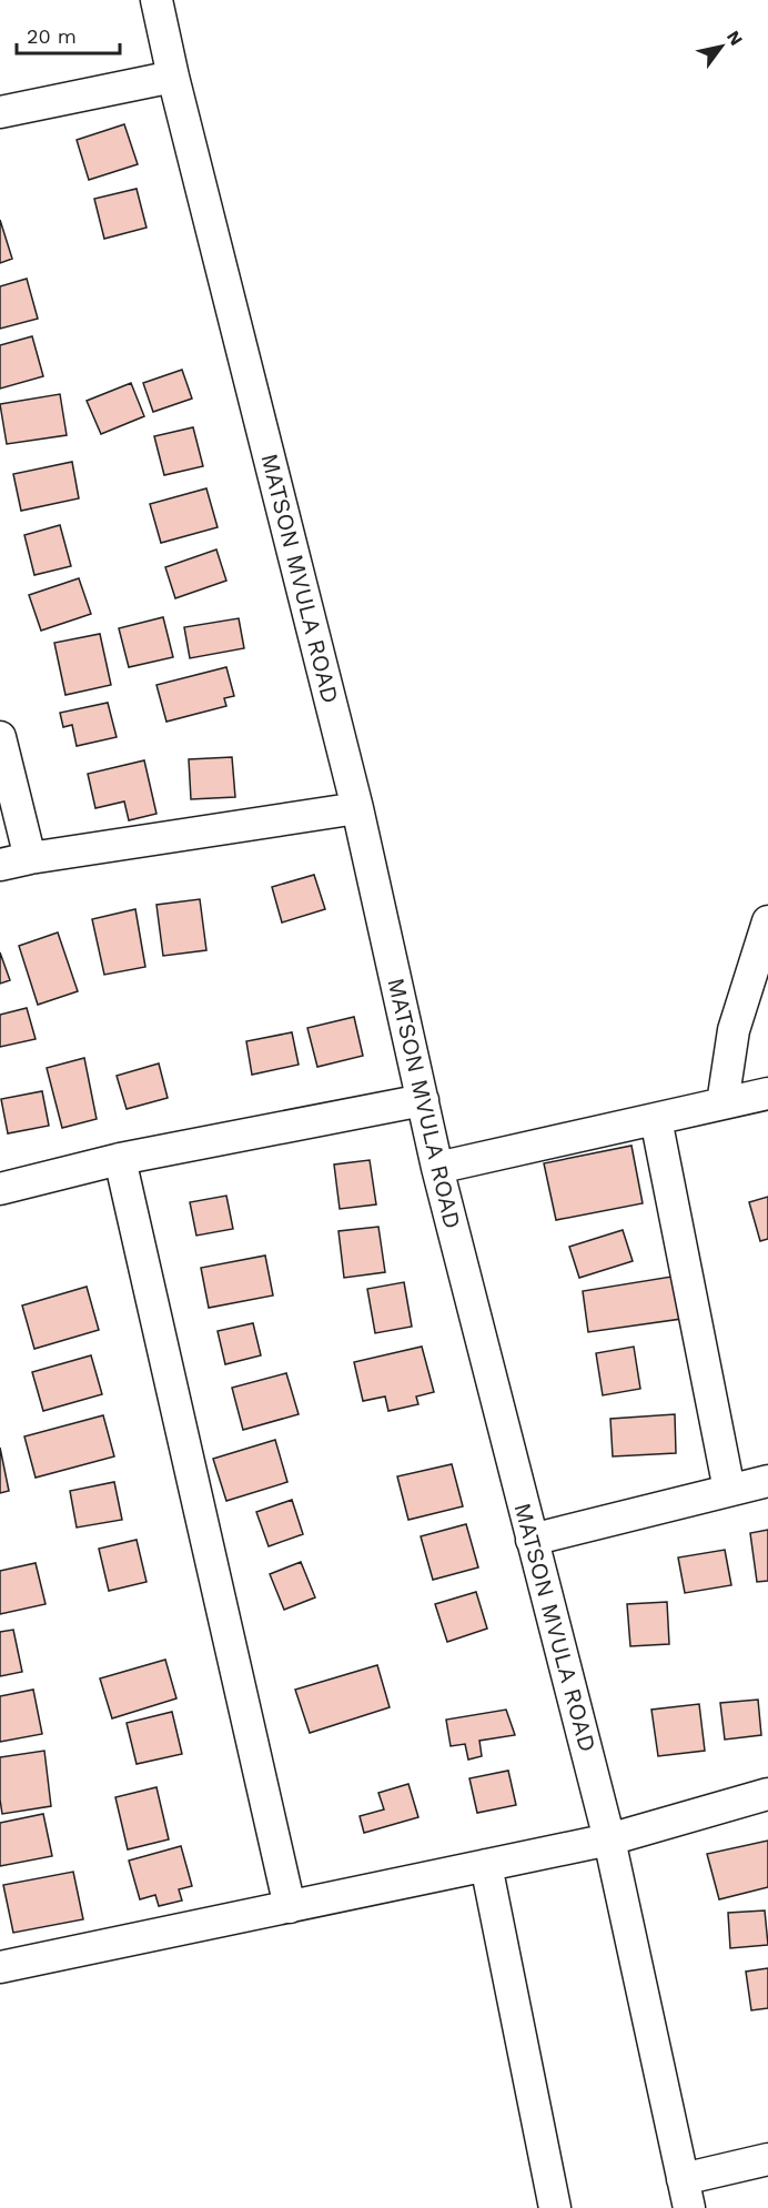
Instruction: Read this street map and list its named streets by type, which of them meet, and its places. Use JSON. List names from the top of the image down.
{
  "streets": {
    "street": ["MATSON MVULA ROAD"]
  },
  "scale_bar": "20 m",
  "north": "top right"
}
